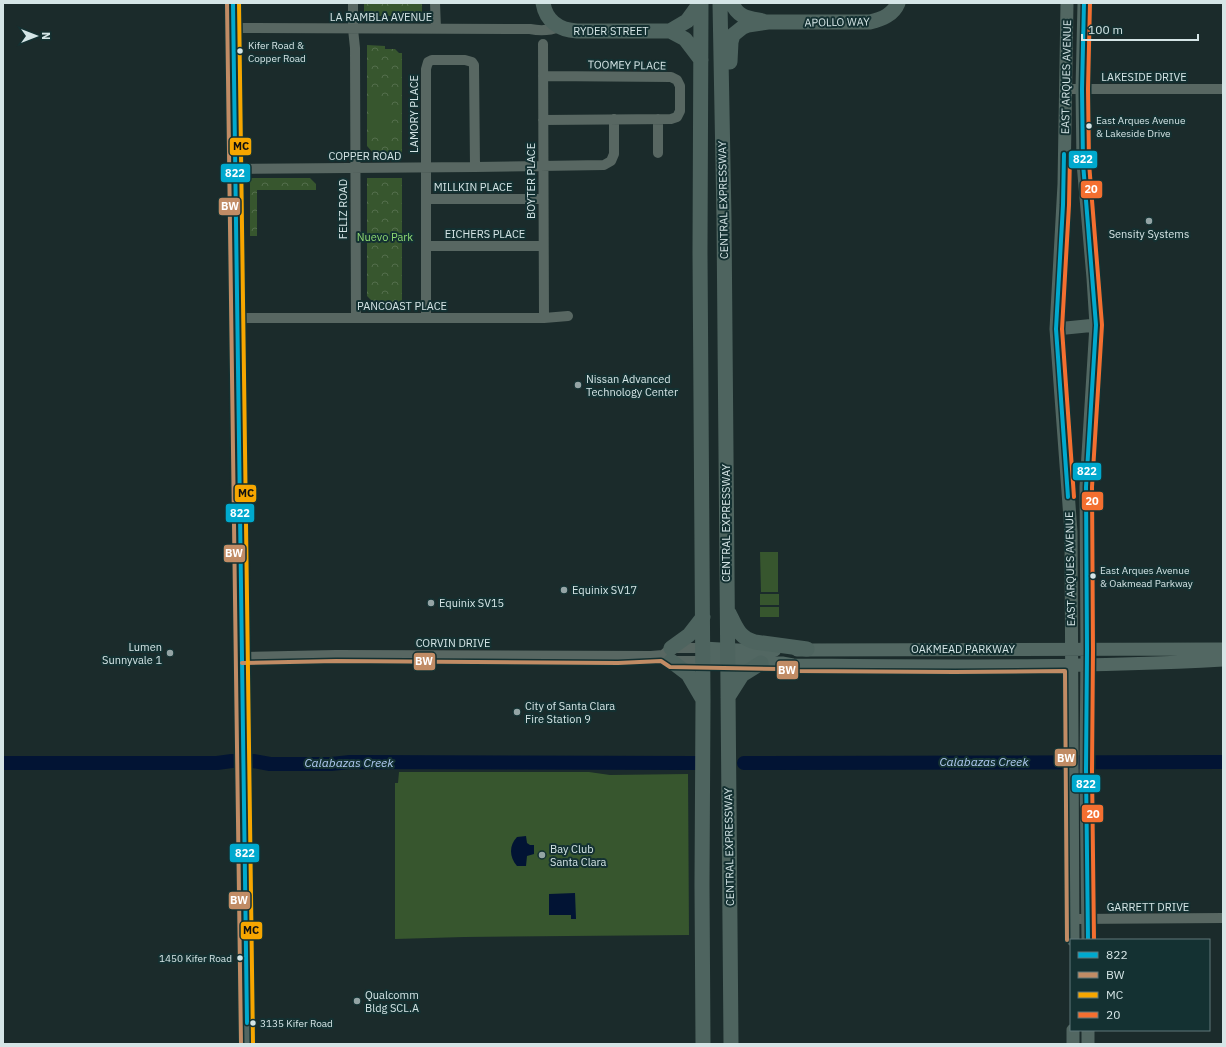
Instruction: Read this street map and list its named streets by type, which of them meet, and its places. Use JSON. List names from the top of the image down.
{
  "streets": {
    "highway": ["APOLLO WAY", "RYDER STREET", "CENTRAL EXPRESSWAY"],
    "main road": ["EAST ARQUES AVENUE", "OAKMEAD PARKWAY"],
    "street": [
      "LA RAMBLA AVENUE",
      "TOOMEY PLACE",
      "LAKESIDE DRIVE",
      "LAMORY PLACE",
      "COPPER ROAD",
      "BOYTER PLACE",
      "MILLKIN PLACE",
      "FELIZ ROAD",
      "EICHERS PLACE",
      "PANCOAST PLACE",
      "CORVIN DRIVE",
      "GARRETT DRIVE"
    ]
  },
  "crossings": [
    ["LA RAMBLA AVENUE", "RYDER STREET"],
    ["LA RAMBLA AVENUE", "FELIZ ROAD"],
    ["TOOMEY PLACE", "COPPER ROAD"],
    ["TOOMEY PLACE", "BOYTER PLACE"],
    ["EAST ARQUES AVENUE", "LAKESIDE DRIVE"],
    ["EAST ARQUES AVENUE", "OAKMEAD PARKWAY"],
    ["EAST ARQUES AVENUE", "GARRETT DRIVE"],
    ["LAMORY PLACE", "COPPER ROAD"],
    ["LAMORY PLACE", "MILLKIN PLACE"],
    ["LAMORY PLACE", "EICHERS PLACE"],
    ["LAMORY PLACE", "PANCOAST PLACE"],
    ["COPPER ROAD", "BOYTER PLACE"],
    ["COPPER ROAD", "FELIZ ROAD"],
    ["BOYTER PLACE", "MILLKIN PLACE"],
    ["BOYTER PLACE", "EICHERS PLACE"],
    ["BOYTER PLACE", "PANCOAST PLACE"],
    ["CENTRAL EXPRESSWAY", "CORVIN DRIVE"],
    ["CENTRAL EXPRESSWAY", "OAKMEAD PARKWAY"],
    ["FELIZ ROAD", "PANCOAST PLACE"],
    ["CORVIN DRIVE", "OAKMEAD PARKWAY"]
  ],
  "water": ["Calabazas Creek"],
  "parks": ["Nuevo Park"],
  "places": [
    "Kifer Road & Copper Road",
    "East Arques Avenue & Lakeside Drive",
    "Sensity Systems",
    "Nissan Advanced Technology Center",
    "East Arques Avenue & Oakmead Parkway",
    "Equinix SV17",
    "Equinix SV15",
    "Lumen Sunnyvale 1",
    "City of Santa Clara Fire Station 9",
    "Bay Club Santa Clara",
    "1450 Kifer Road",
    "Qualcomm Bldg SCL.A",
    "3135 Kifer Road"
  ],
  "lines": [
    "transit line 822",
    "transit line BW",
    "transit line MC",
    "transit line 20"
  ],
  "legend": [
    "822",
    "BW",
    "MC",
    "20"
  ],
  "scale_bar": "100 m",
  "north": "right"
}
